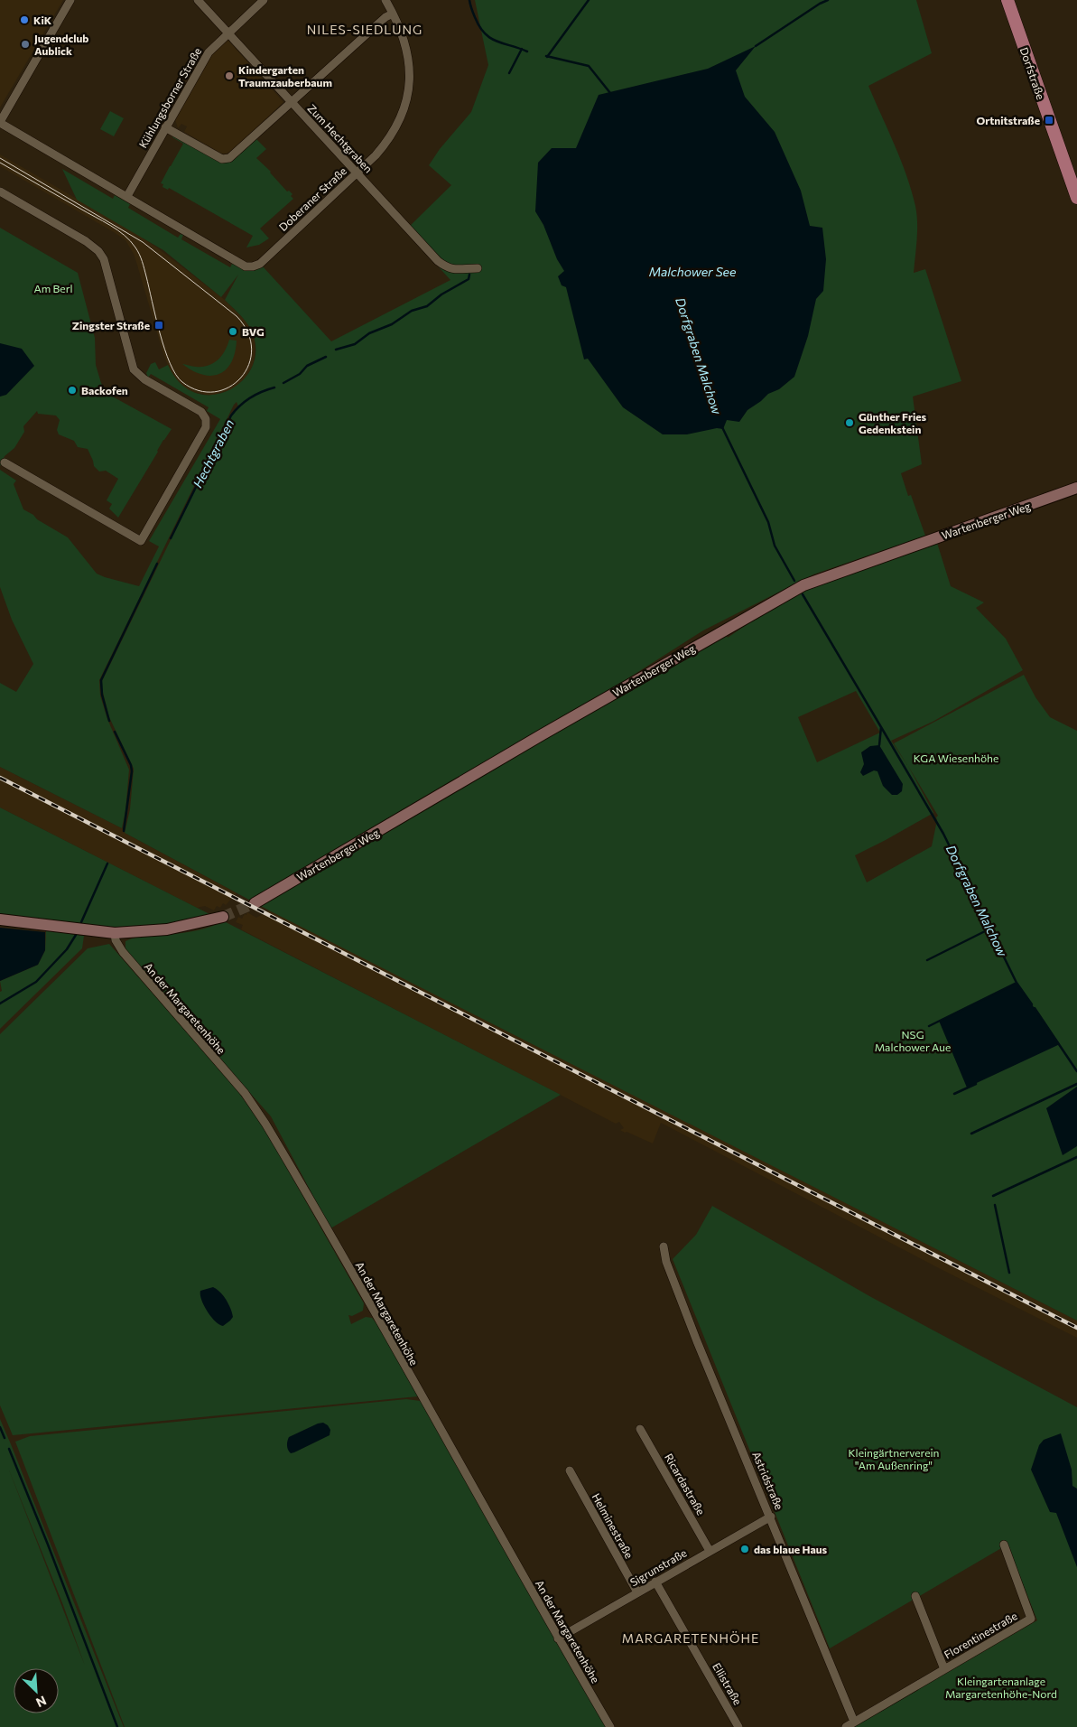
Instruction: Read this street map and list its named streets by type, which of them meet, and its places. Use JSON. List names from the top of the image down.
{
  "streets": {
    "main road": ["Dorfstraße", "Wartenberger Weg"],
    "street": [
      "Kühlungsborner Straße",
      "Zum Hechtgraben",
      "Doberaner Straße",
      "An der Margaretenhöhe",
      "Astridstraße",
      "Ricardastraße",
      "Helminestraße",
      "Sigrunstraße",
      "Florentinestraße",
      "Ellistraße"
    ]
  },
  "crossings": [
    ["Kühlungsborner Straße", "Zum Hechtgraben"],
    ["Kühlungsborner Straße", "Doberaner Straße"],
    ["Zum Hechtgraben", "Doberaner Straße"],
    ["An der Margaretenhöhe", "Sigrunstraße"],
    ["Astridstraße", "Sigrunstraße"],
    ["Astridstraße", "Florentinestraße"],
    ["Ricardastraße", "Sigrunstraße"],
    ["Helminestraße", "Sigrunstraße"],
    ["Sigrunstraße", "Ellistraße"]
  ],
  "districts": ["NILES-SIEDLUNG", "MARGARETENHÖHE"],
  "water": ["Malchower See", "Dorfgraben Malchow", "Hechtgraben"],
  "parks": [
    "Am Berl",
    "KGA Wiesenhöhe",
    "NSG Malchower Aue",
    "Kleingärtnerverein \"Am Außenring\"",
    "Kleingartenanlage Margaretenhöhe-Nord"
  ],
  "places": {
    "other": [
      "KiK",
      "Jugendclub Aublick",
      "Kindergarten Traumzauberbaum",
      "BVG",
      "Backofen",
      "Günther Fries Gedenkstein",
      "das blaue Haus"
    ],
    "transit": ["Ortnitstraße", "Zingster Straße"]
  },
  "north": "bottom right"
}
